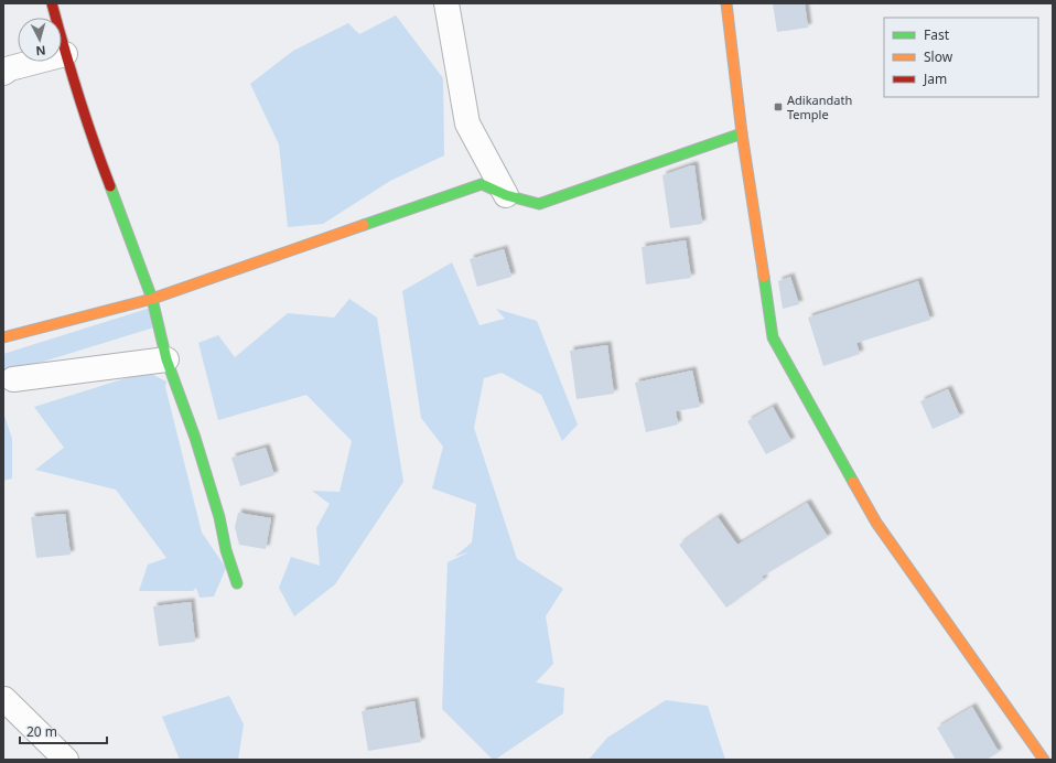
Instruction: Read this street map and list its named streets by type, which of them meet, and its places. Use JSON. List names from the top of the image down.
{
  "places": {
    "transit": ["Adikandath Temple"]
  },
  "legend": ["Fast", "Slow", "Jam"],
  "scale_bar": "20 m",
  "north": "bottom"
}
